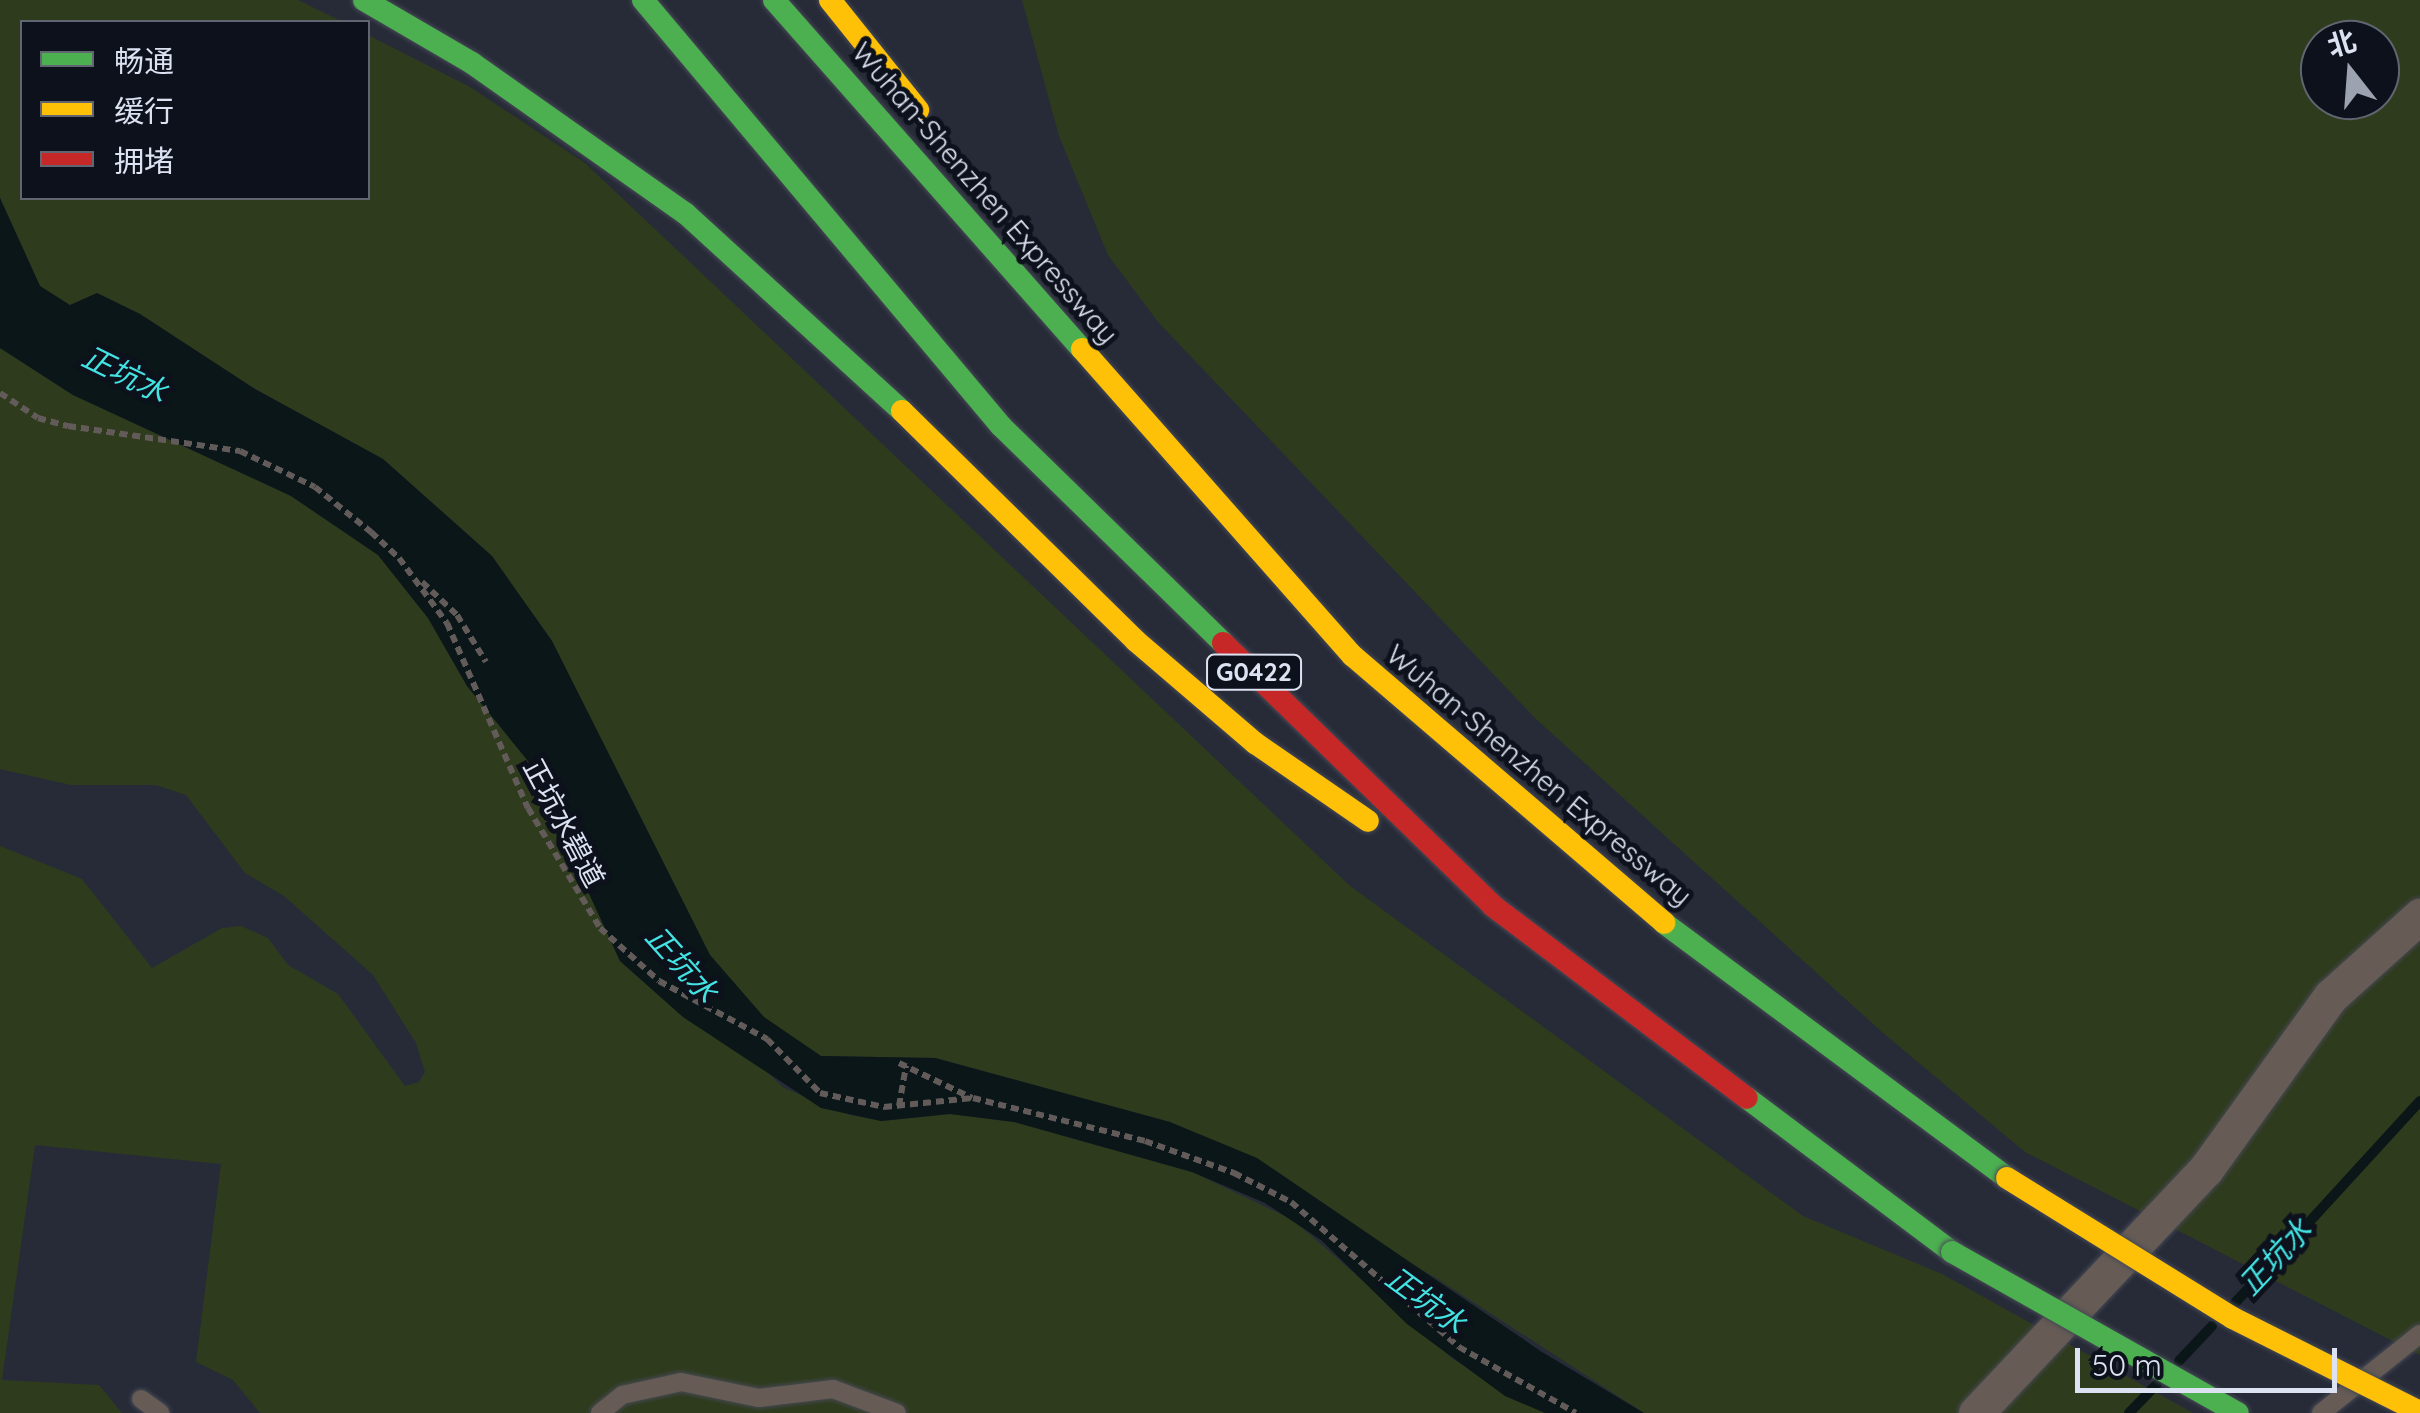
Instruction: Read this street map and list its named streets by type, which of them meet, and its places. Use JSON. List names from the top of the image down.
{
  "streets": {
    "highway": ["Wuhan-Shenzhen Expressway", "G0422"],
    "path": ["正坑水碧道"]
  },
  "water": ["正坑水"],
  "legend": ["畅通", "缓行", "拥堵"],
  "scale_bar": "50 m",
  "north": "top"
}
